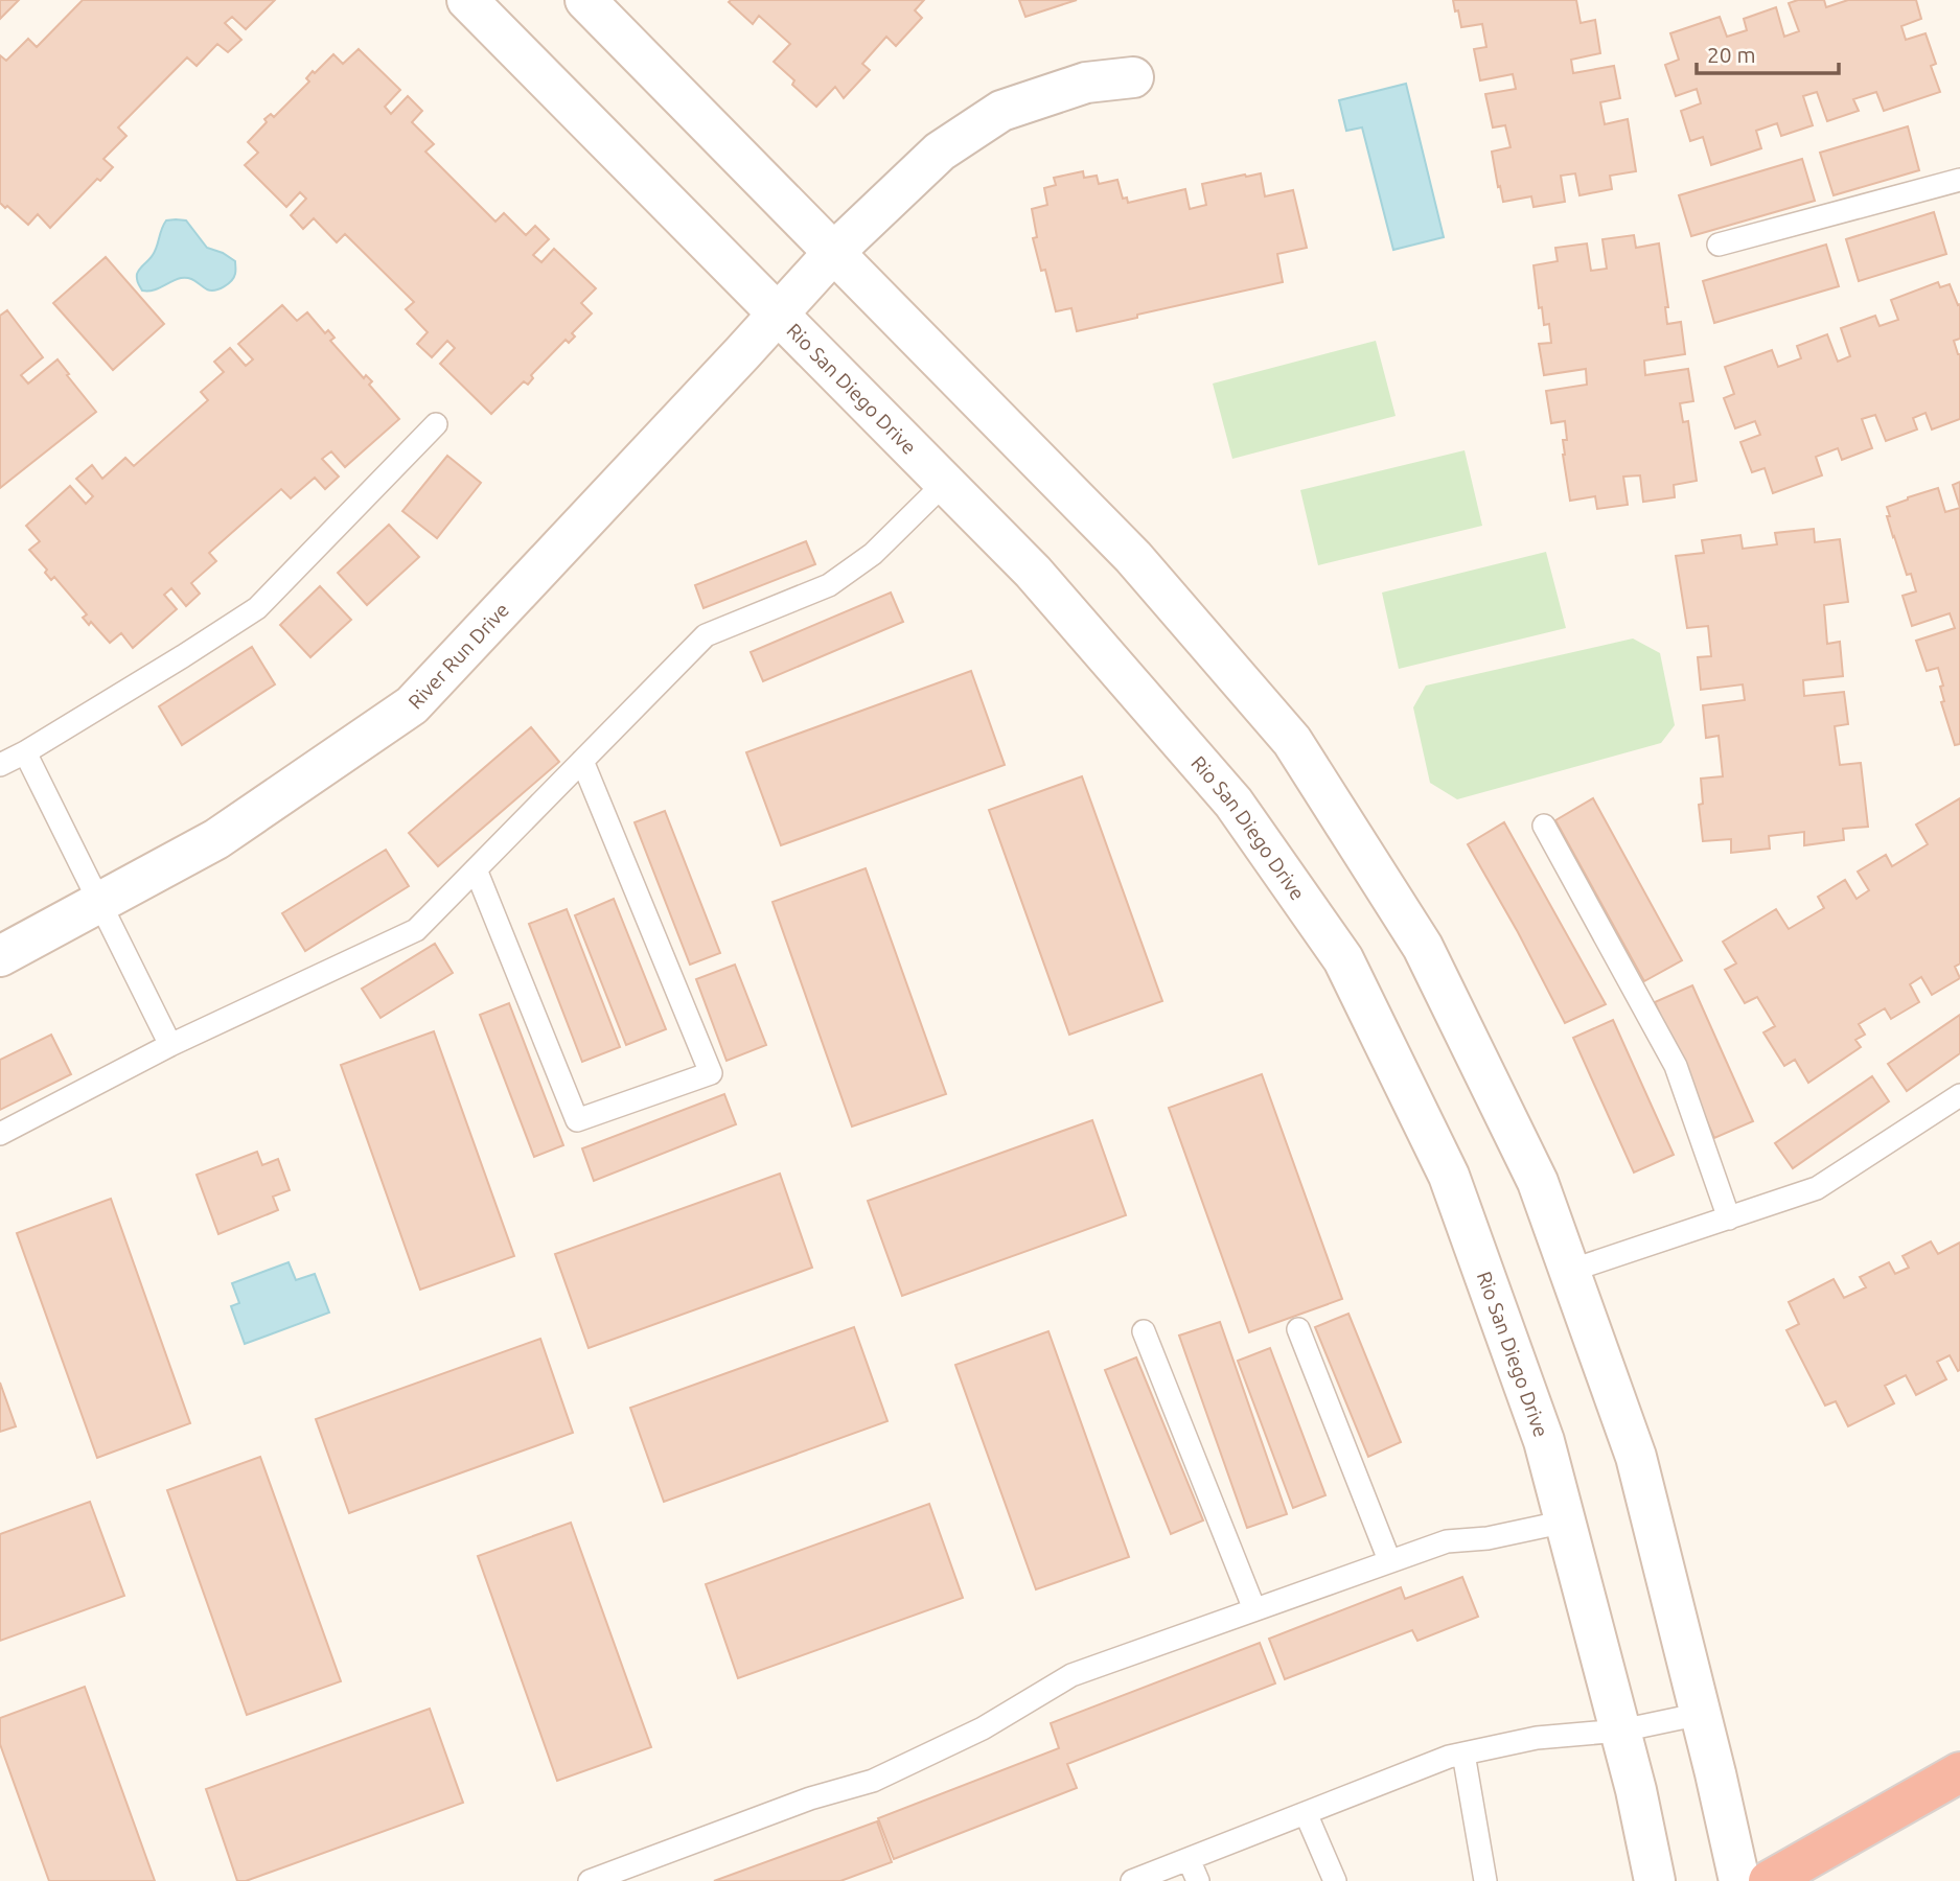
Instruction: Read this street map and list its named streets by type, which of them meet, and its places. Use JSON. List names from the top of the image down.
{
  "streets": {
    "main road": ["Rio San Diego Drive", "River Run Drive"]
  },
  "crossings": [
    ["Rio San Diego Drive", "River Run Drive"]
  ],
  "scale_bar": "20 m"
}
